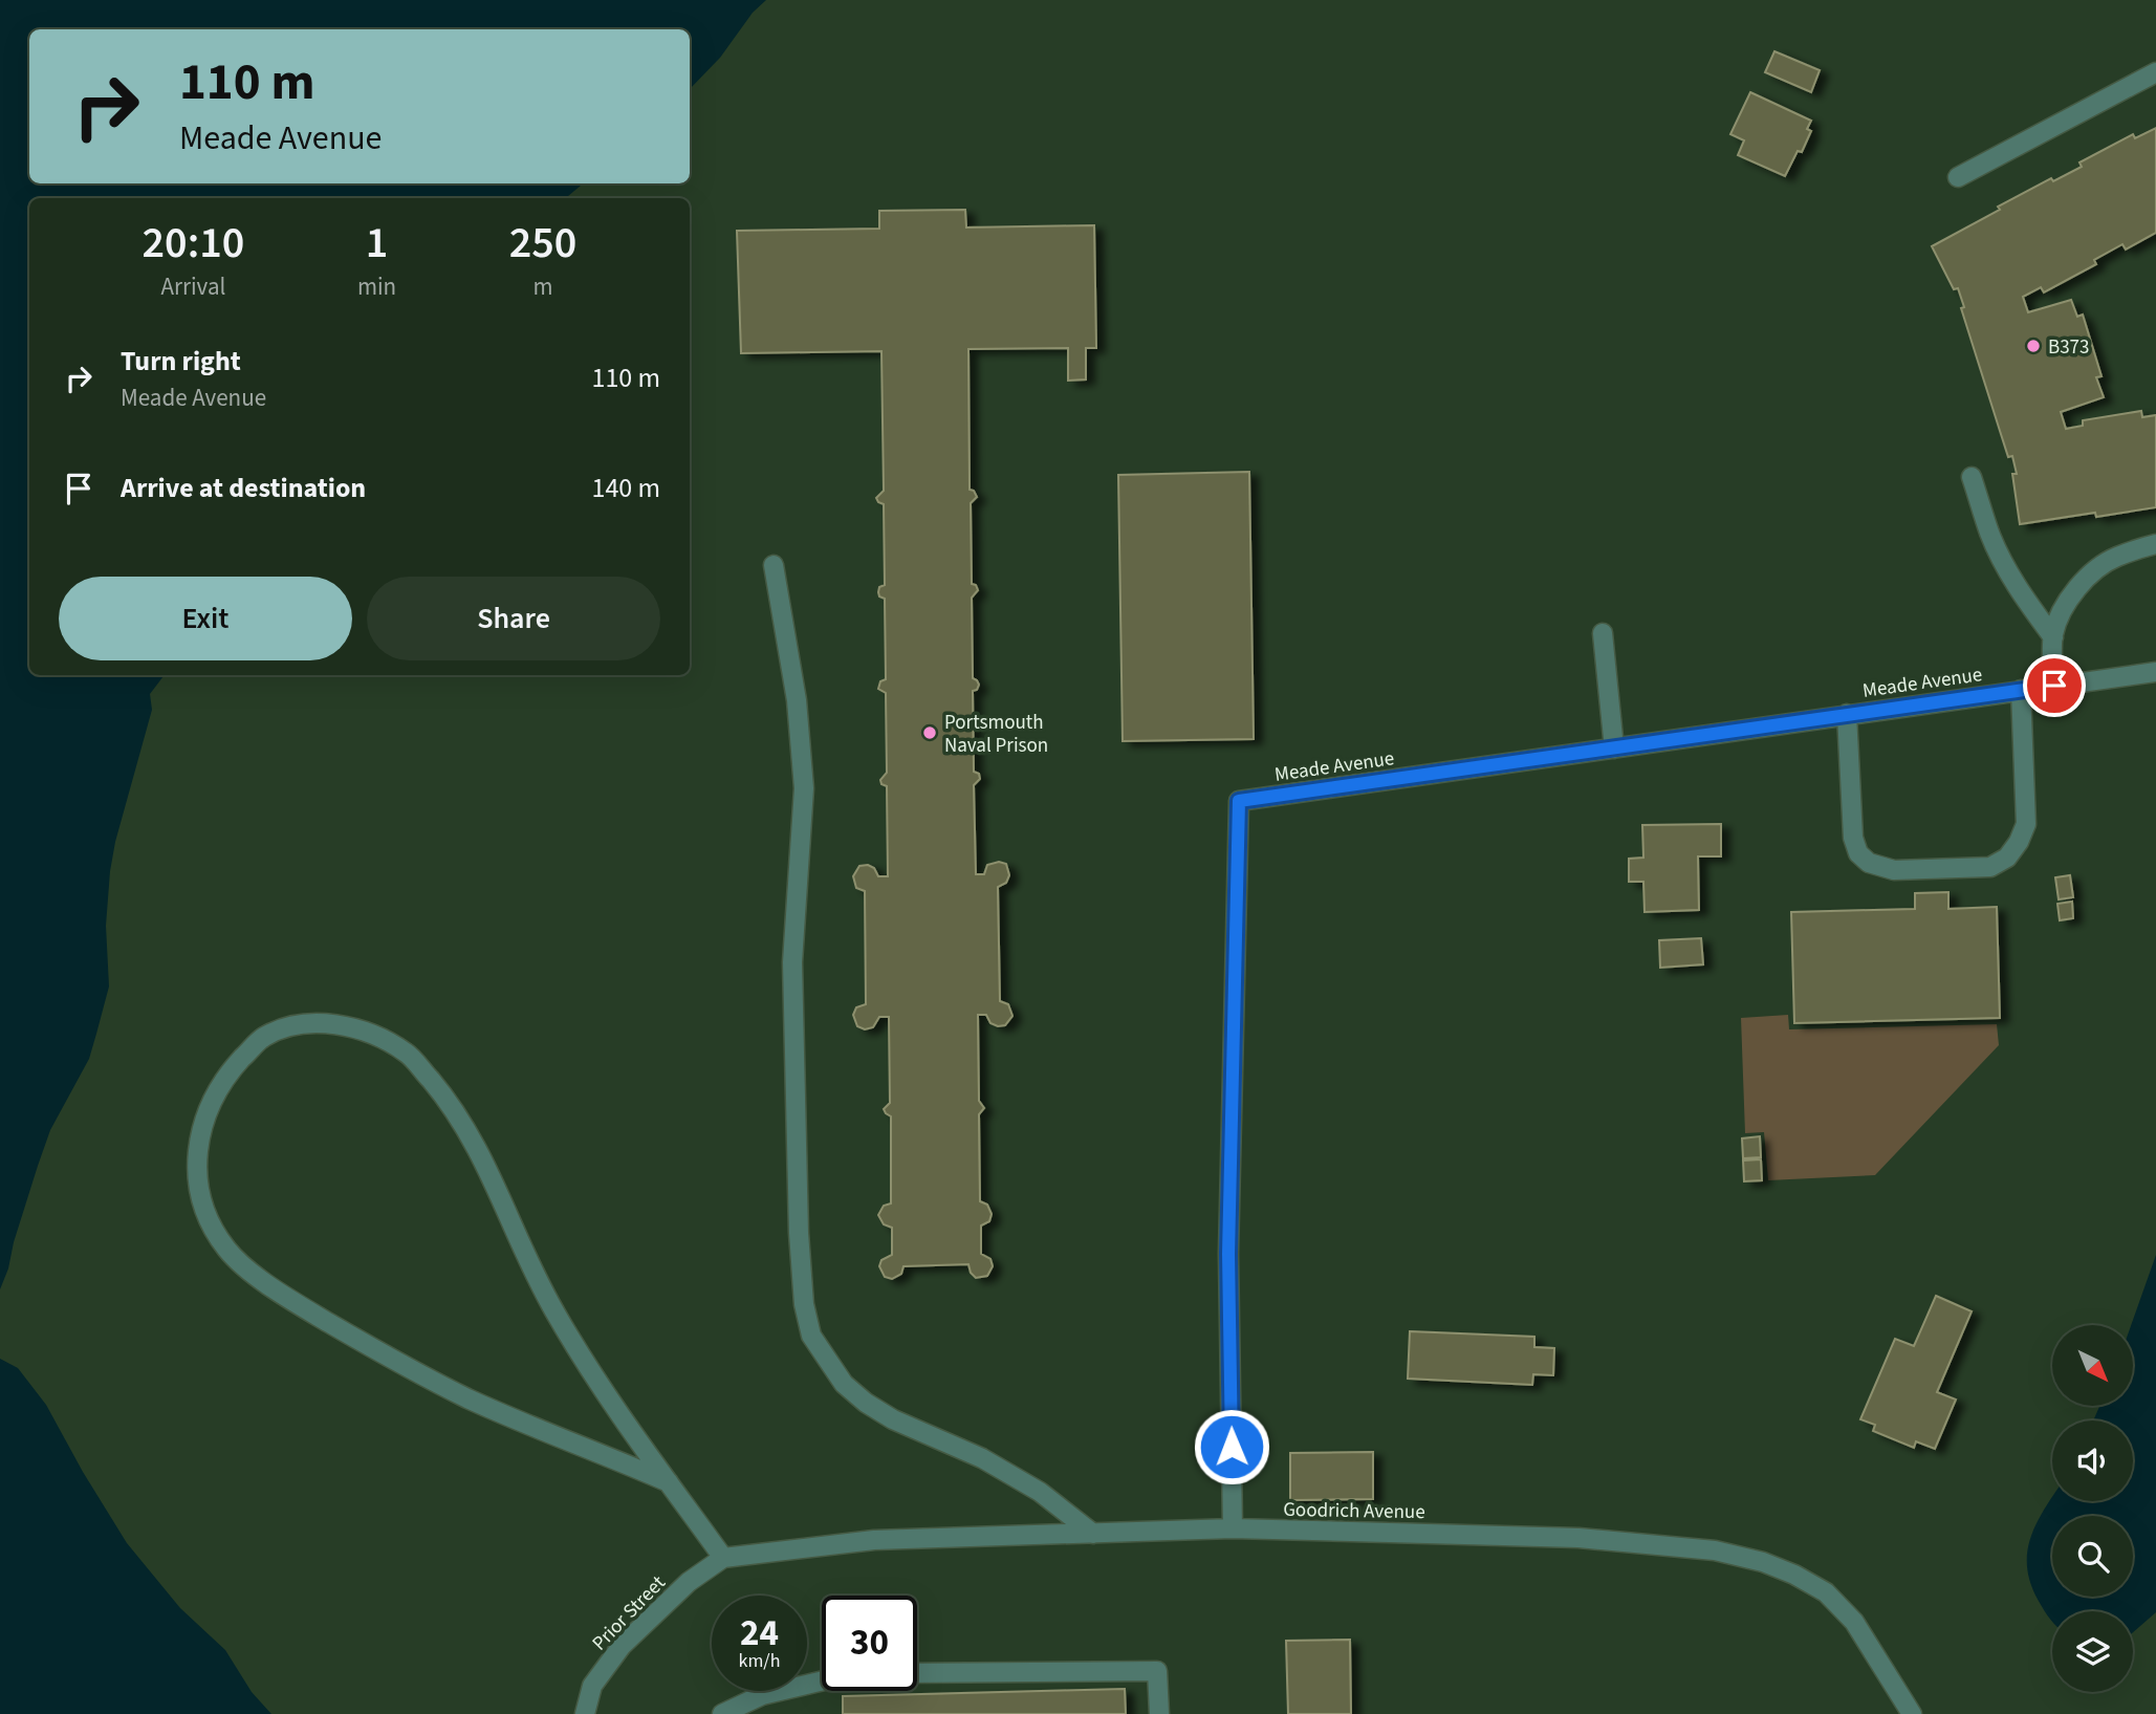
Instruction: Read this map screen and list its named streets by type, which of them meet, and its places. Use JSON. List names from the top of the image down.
{
  "streets": {
    "street": ["Meade Avenue", "Goodrich Avenue", "Prior Street"]
  },
  "crossings": [
    ["Meade Avenue", "Goodrich Avenue"],
    ["Goodrich Avenue", "Prior Street"]
  ],
  "places": ["B373", "Portsmouth Naval Prison"],
  "north": "bottom right",
  "page": {
    "turn": ["110 m", "Meade Avenue"],
    "eta": [
      "20:10",
      "Arrival",
      "1",
      "min",
      "250",
      "m"
    ],
    "list": [
      {
        "name": "Turn right",
        "note": "Meade Avenue",
        "value": "110 m"
      },
      {
        "name": "Arrive at destination",
        "value": "140 m"
      }
    ],
    "buttons": ["Exit", "Share"],
    "speed": "24 km/h",
    "limit": "30"
  }
}
